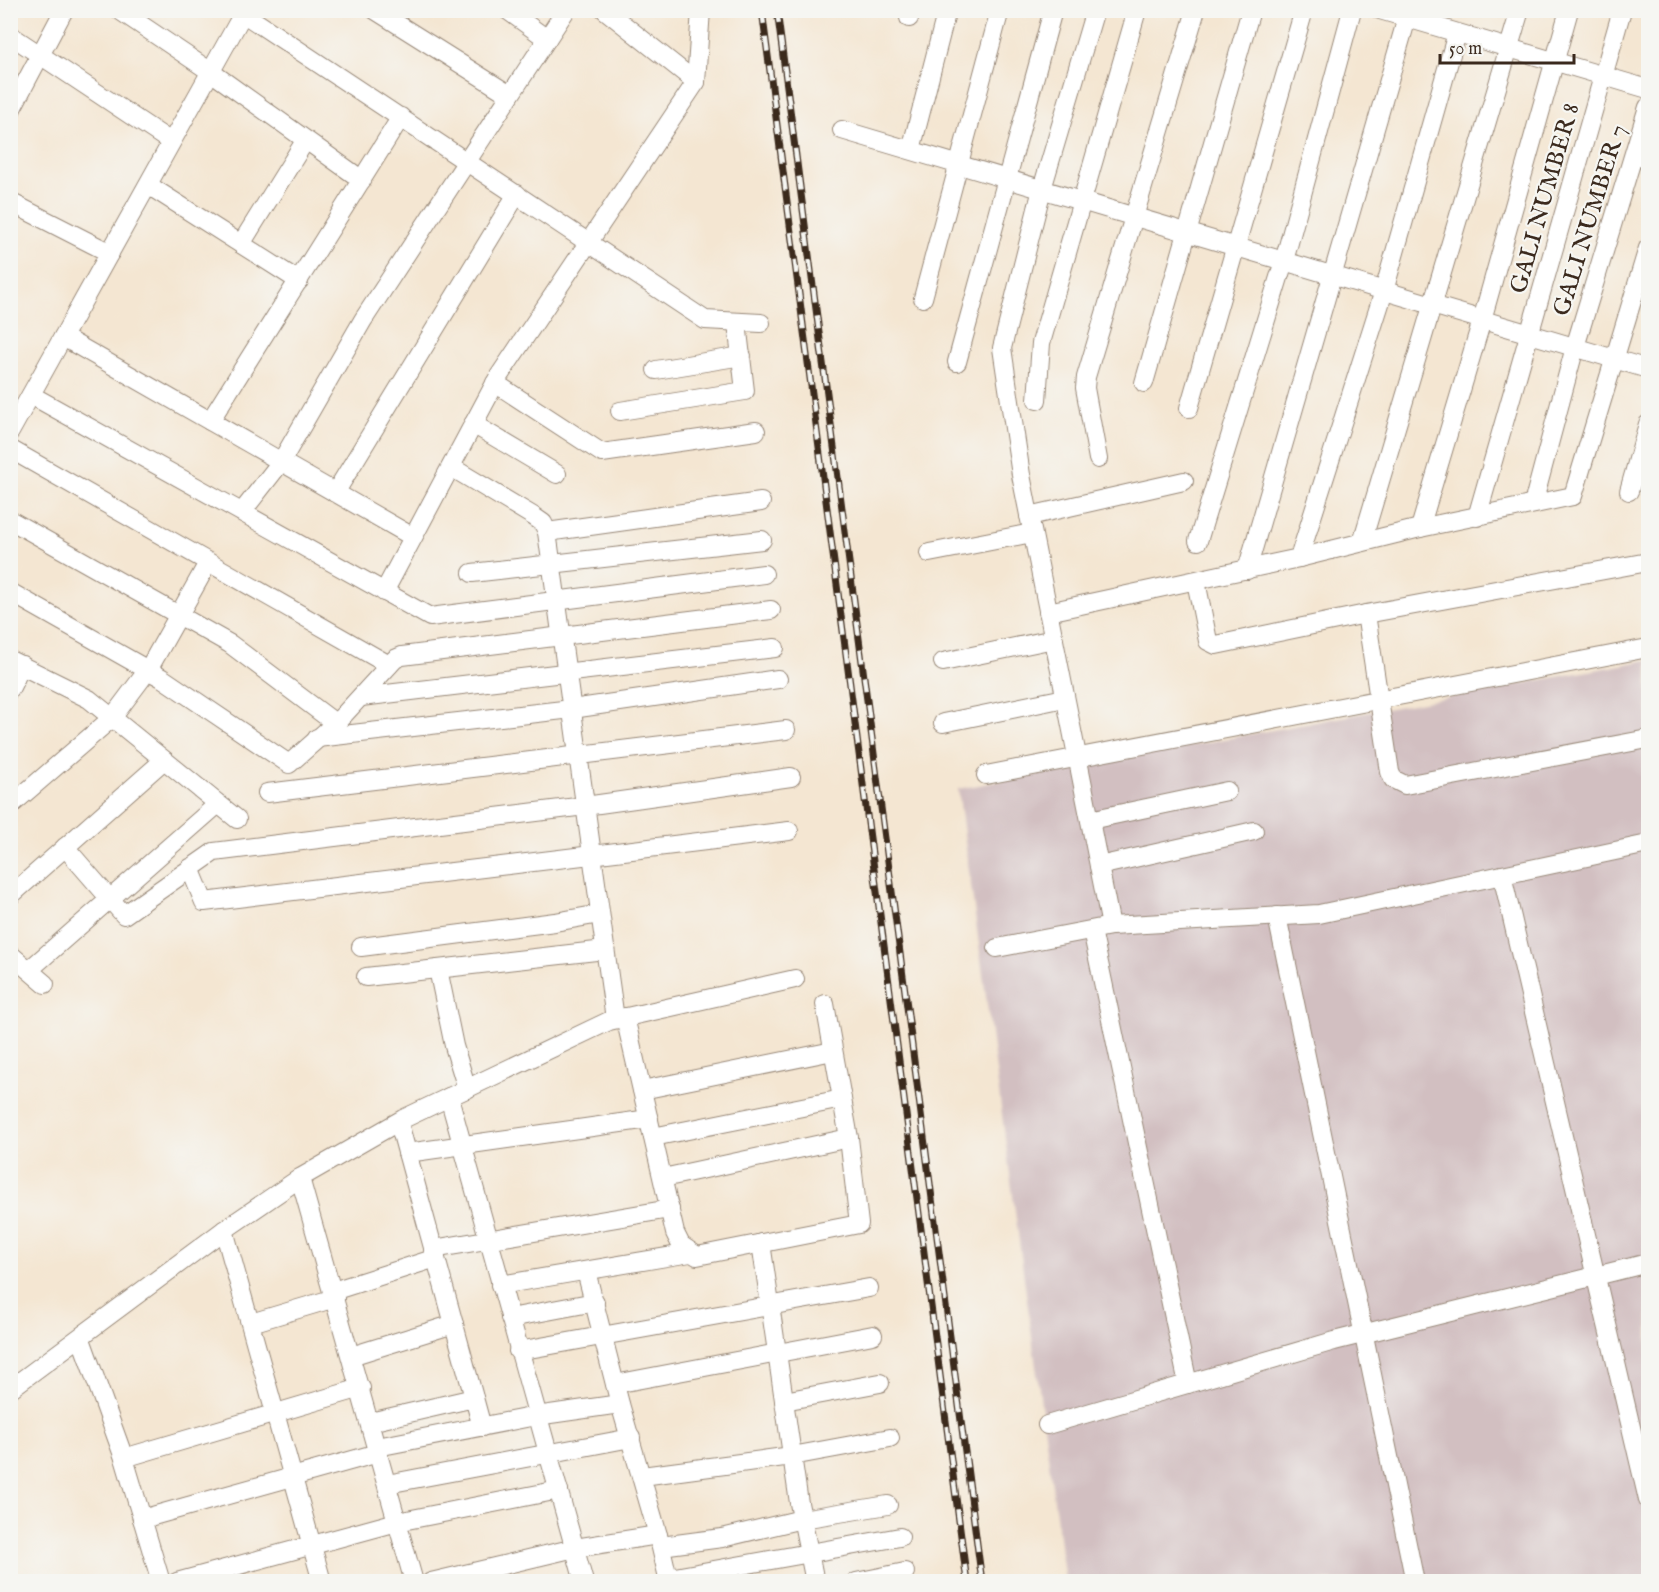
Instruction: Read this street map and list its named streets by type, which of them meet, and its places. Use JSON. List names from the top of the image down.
{
  "streets": {
    "street": ["GALI NUMBER 8", "GALI NUMBER 7"]
  },
  "scale_bar": "50 m"
}
